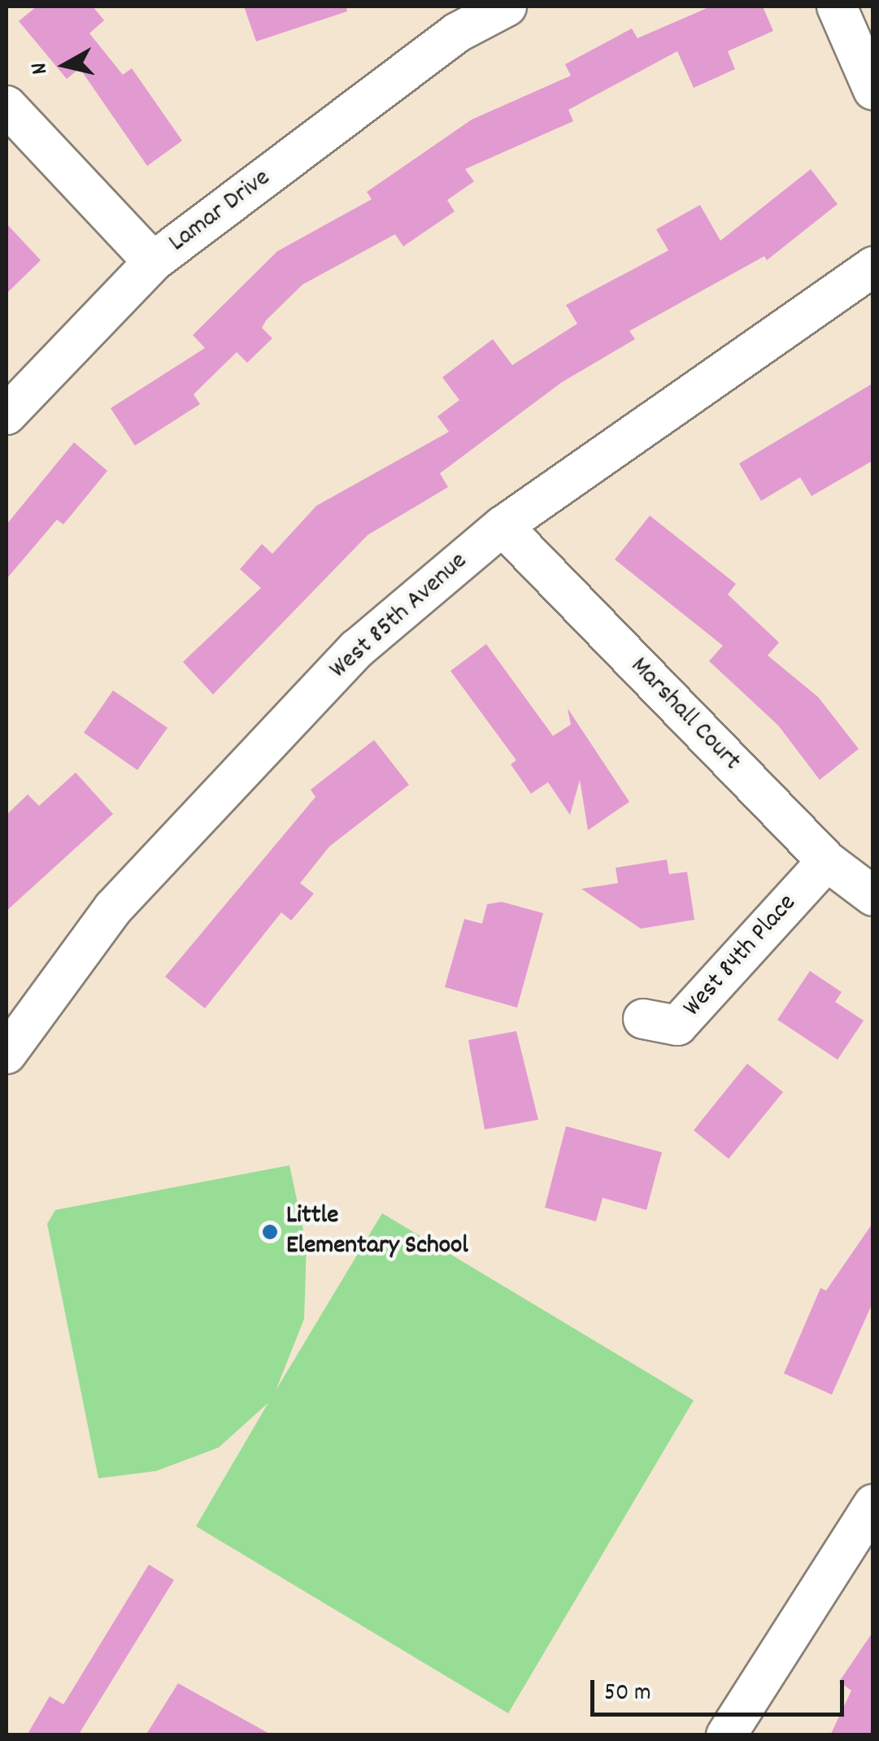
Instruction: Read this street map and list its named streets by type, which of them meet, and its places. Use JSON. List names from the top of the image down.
{
  "streets": {
    "street": [
      "Lamar Drive",
      "West 85th Avenue",
      "Marshall Court",
      "West 84th Place"
    ]
  },
  "crossings": [
    ["West 85th Avenue", "Marshall Court"],
    ["Marshall Court", "West 84th Place"]
  ],
  "places": ["Little Elementary School"],
  "scale_bar": "50 m",
  "north": "left"
}
